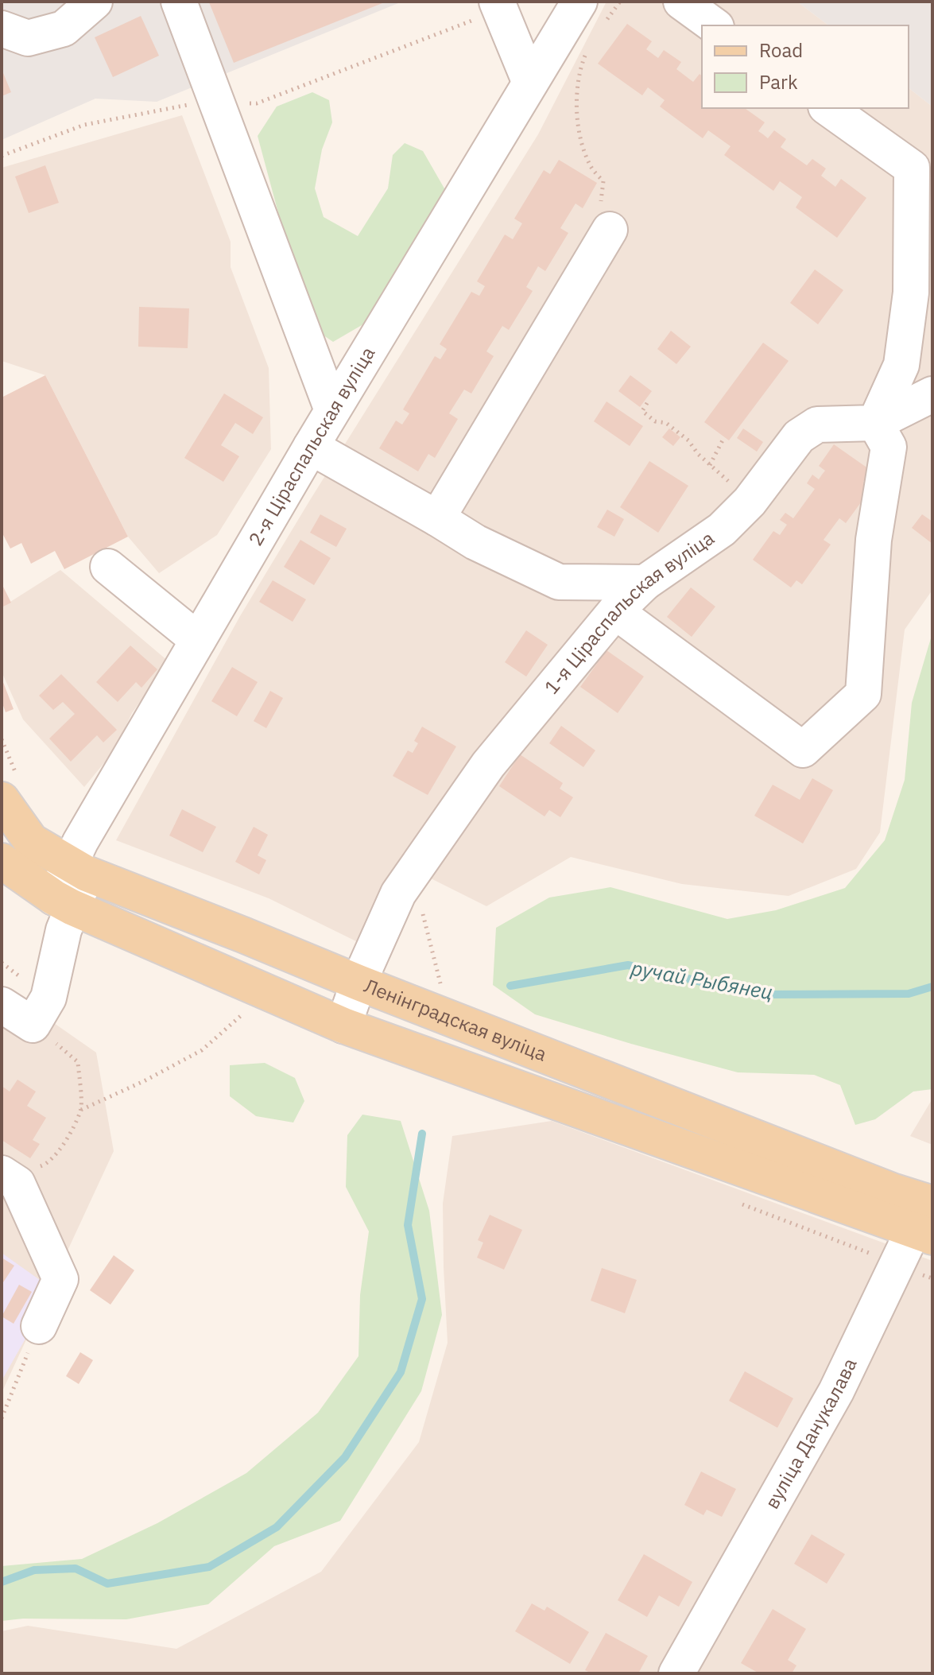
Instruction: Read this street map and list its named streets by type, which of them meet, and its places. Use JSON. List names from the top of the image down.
{
  "streets": {
    "main road": ["Ленінградская вуліца"],
    "street": ["2-я Ціраспальская вуліца", "1-я Ціраспальская вуліца", "вуліца Данукалава"]
  },
  "crossings": [
    ["2-я Ціраспальская вуліца", "Ленінградская вуліца"],
    ["1-я Ціраспальская вуліца", "Ленінградская вуліца"],
    ["Ленінградская вуліца", "вуліца Данукалава"]
  ],
  "water": ["ручай Рыбянец"],
  "legend": ["Road", "Park"]
}
